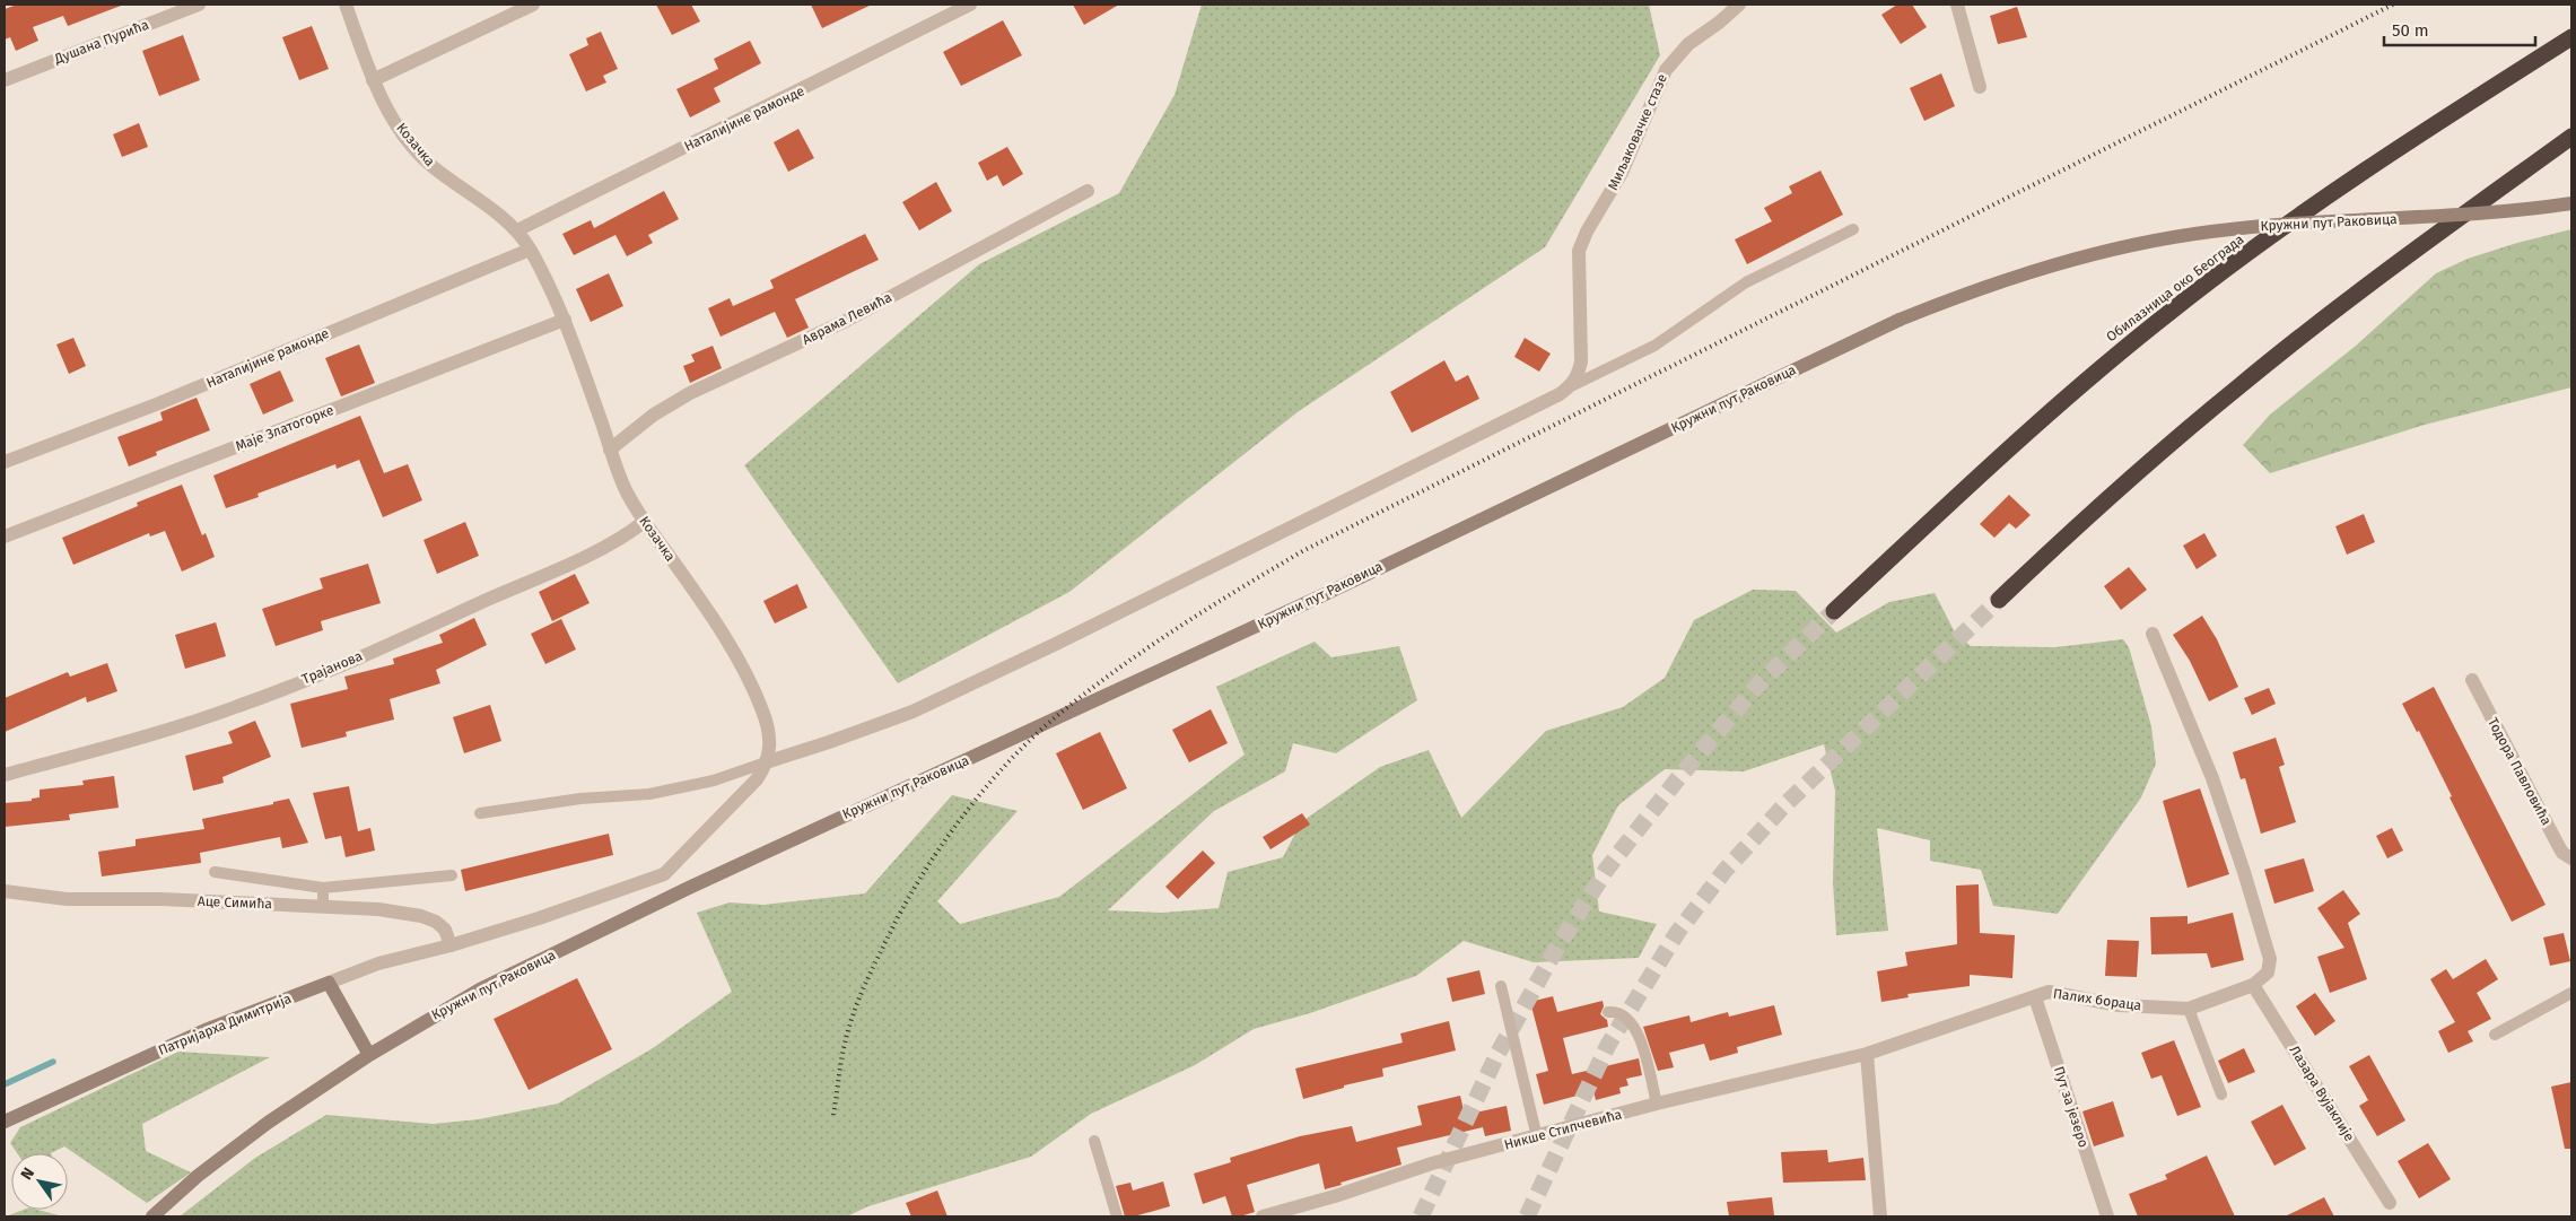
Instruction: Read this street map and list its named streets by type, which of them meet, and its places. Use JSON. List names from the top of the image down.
{
  "streets": {
    "highway": ["Обилазница око Београда"],
    "main road": ["Кружни пут Раковица", "Патријарха Димитрија"],
    "street": [
      "Душана Пурића",
      "Наталијине рамонде",
      "Миљаковачке стазе",
      "Козачка",
      "Аврама Левића",
      "Маје Златогорке",
      "Трајанова",
      "Тодора Павловића",
      "Аце Симића",
      "Палих бораца",
      "Лазара Вујаклије",
      "Пут за језеро",
      "Никше Стипчевића"
    ]
  },
  "crossings": [
    ["Наталијине рамонде", "Козачка"],
    ["Козачка", "Аврама Левића"],
    ["Козачка", "Маје Златогорке"],
    ["Козачка", "Трајанова"],
    ["Козачка", "Аце Симића"],
    ["Козачка", "Патријарха Димитрија"],
    ["Аце Симића", "Патријарха Димитрија"],
    ["Палих бораца", "Лазара Вујаклије"],
    ["Палих бораца", "Пут за језеро"],
    ["Палих бораца", "Никше Стипчевића"]
  ],
  "scale_bar": "50 m",
  "north": "top left"
}
